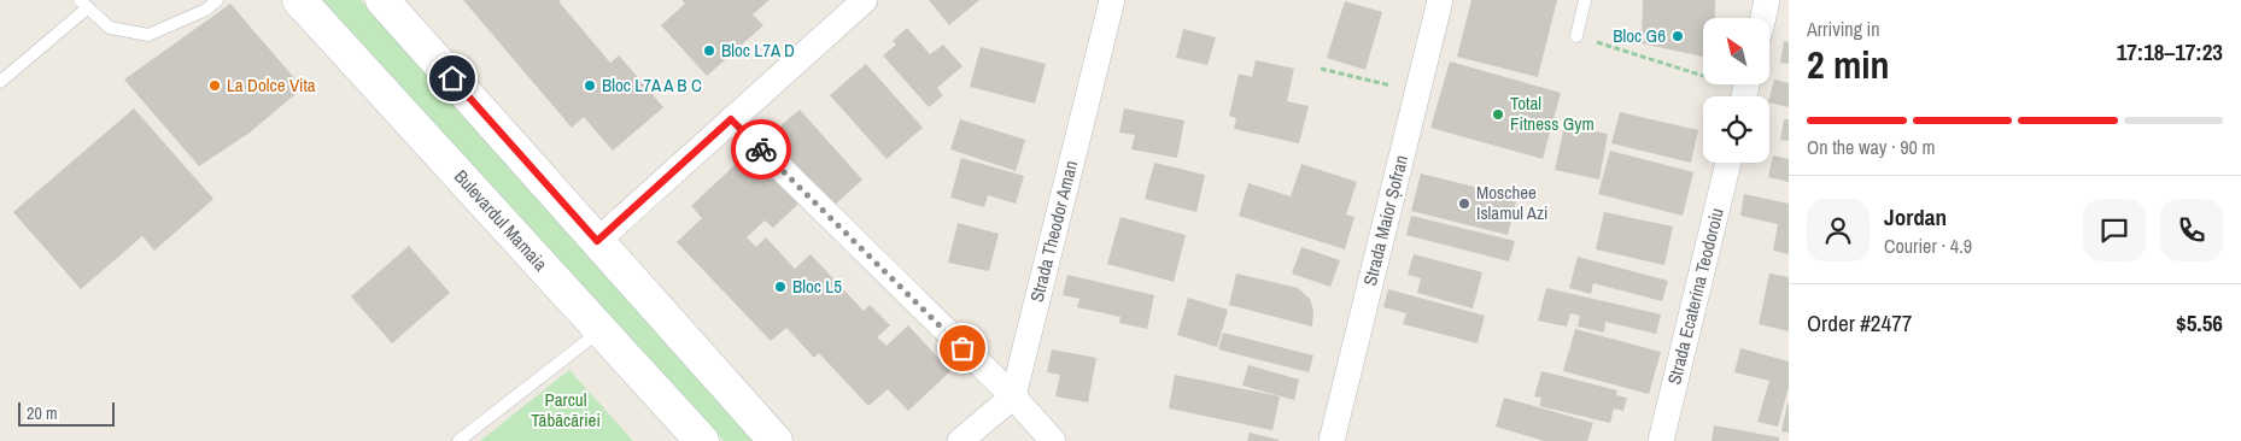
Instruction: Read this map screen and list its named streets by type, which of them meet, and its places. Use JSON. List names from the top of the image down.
{
  "streets": {
    "main road": ["Bulevardul Mamaia"],
    "street": ["Strada Maior Șofran", "Strada Theodor Aman", "Strada Ecaterina Teodoroiu"]
  },
  "parks": ["Parcul Tăbăcăriei"],
  "places": [
    "Bloc G6",
    "Bloc L7A D",
    "La Dolce Vita",
    "Bloc L7A A B C",
    "Total Fitness Gym",
    "Moschee Islamul Azi",
    "Bloc L5"
  ],
  "scale_bar": "20 m",
  "north": "top left",
  "page": {
    "heading": ["2 min", "Arriving in", "17:18–17:23"],
    "panel": [
      "Jordan",
      "Courier · 4.9",
      "Order #2477",
      "$5.56"
    ],
    "bar": "On the way · 90 m",
    "scale": "20 m"
  }
}
